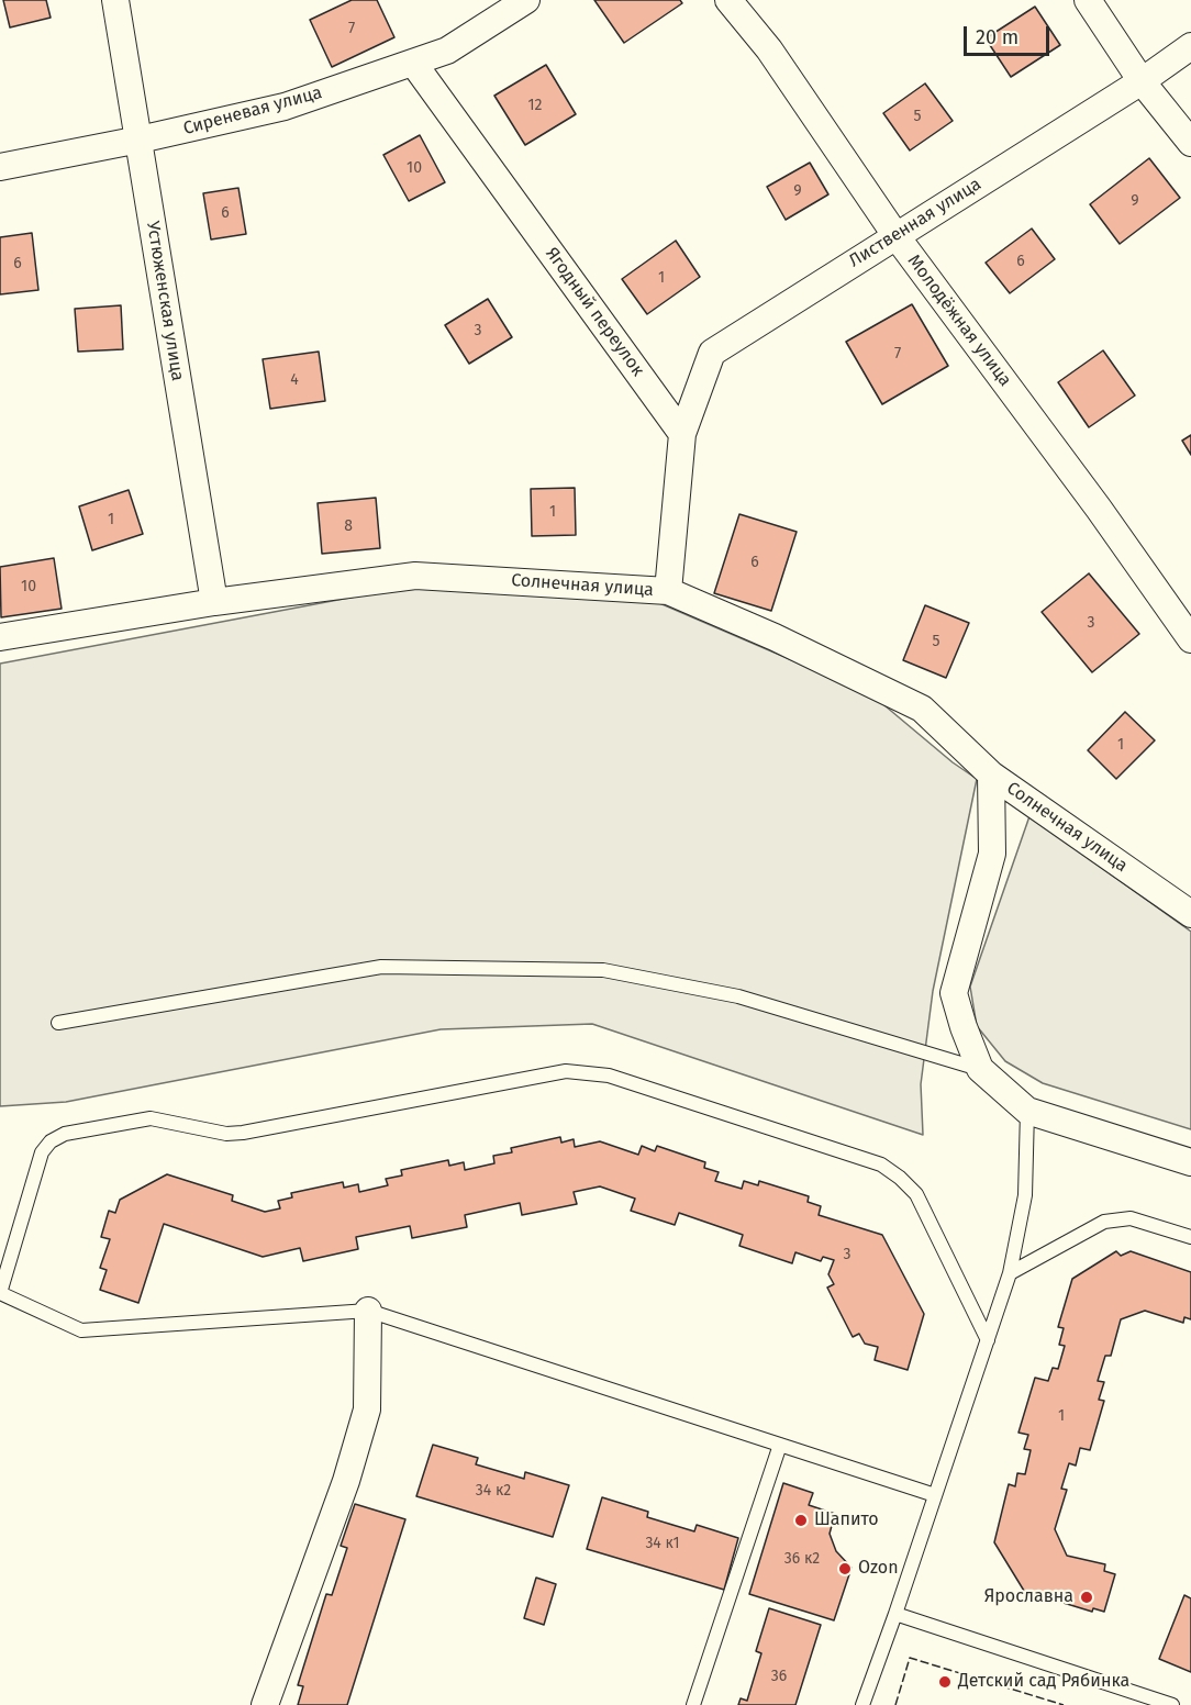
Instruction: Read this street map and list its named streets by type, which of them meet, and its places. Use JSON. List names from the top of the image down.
{
  "streets": {
    "street": [
      "Сиреневая улица",
      "Лиственная улица",
      "Устюженская улица",
      "Ягодный переулок",
      "Молодёжная улица",
      "Солнечная улица"
    ]
  },
  "crossings": [
    ["Сиреневая улица", "Устюженская улица"],
    ["Сиреневая улица", "Ягодный переулок"],
    ["Лиственная улица", "Ягодный переулок"],
    ["Лиственная улица", "Молодёжная улица"],
    ["Устюженская улица", "Солнечная улица"]
  ],
  "places": [
    "Шапито",
    "Ozon",
    "Ярославна",
    "Детский сад Рябинка"
  ],
  "house_numbers": [
    "7",
    "12",
    "5",
    "10",
    "9",
    "9",
    "6",
    "6",
    "6",
    "1",
    "3",
    "7",
    "4",
    "1",
    "1",
    "8",
    "6",
    "10",
    "3",
    "5",
    "1",
    "3",
    "1",
    "34 к2",
    "34 к1",
    "36 к2",
    "36"
  ],
  "scale_bar": "20 m"
}
